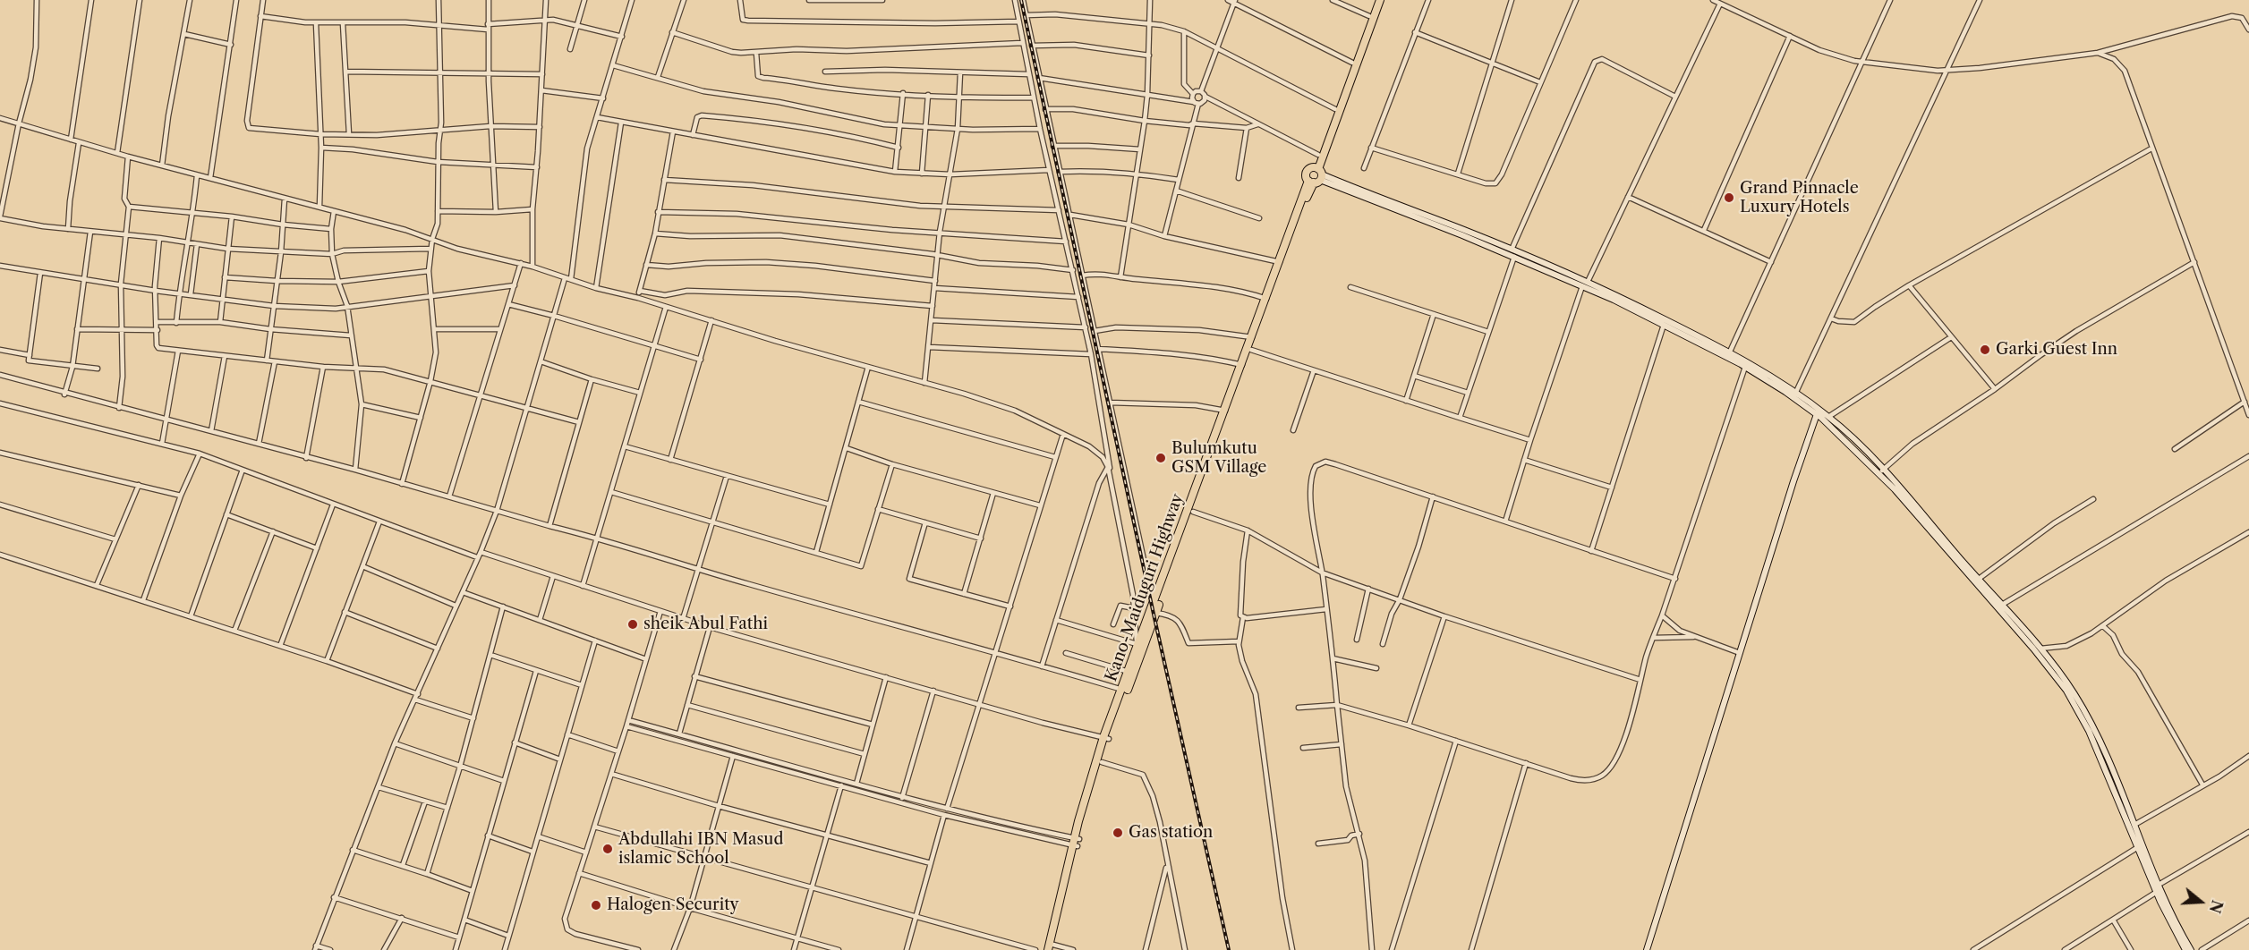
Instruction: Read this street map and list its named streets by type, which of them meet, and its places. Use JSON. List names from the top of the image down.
{
  "streets": {
    "highway": ["Kano-Maiduguri Highway"]
  },
  "places": [
    "Grand Pinnacle Luxury Hotels",
    "Garki Guest Inn",
    "Bulumkutu GSM Village",
    "sheik Abul Fathi",
    "Gas station",
    "Abdullahi IBN Masud islamic School",
    "Halogen Security"
  ],
  "north": "right"
}
